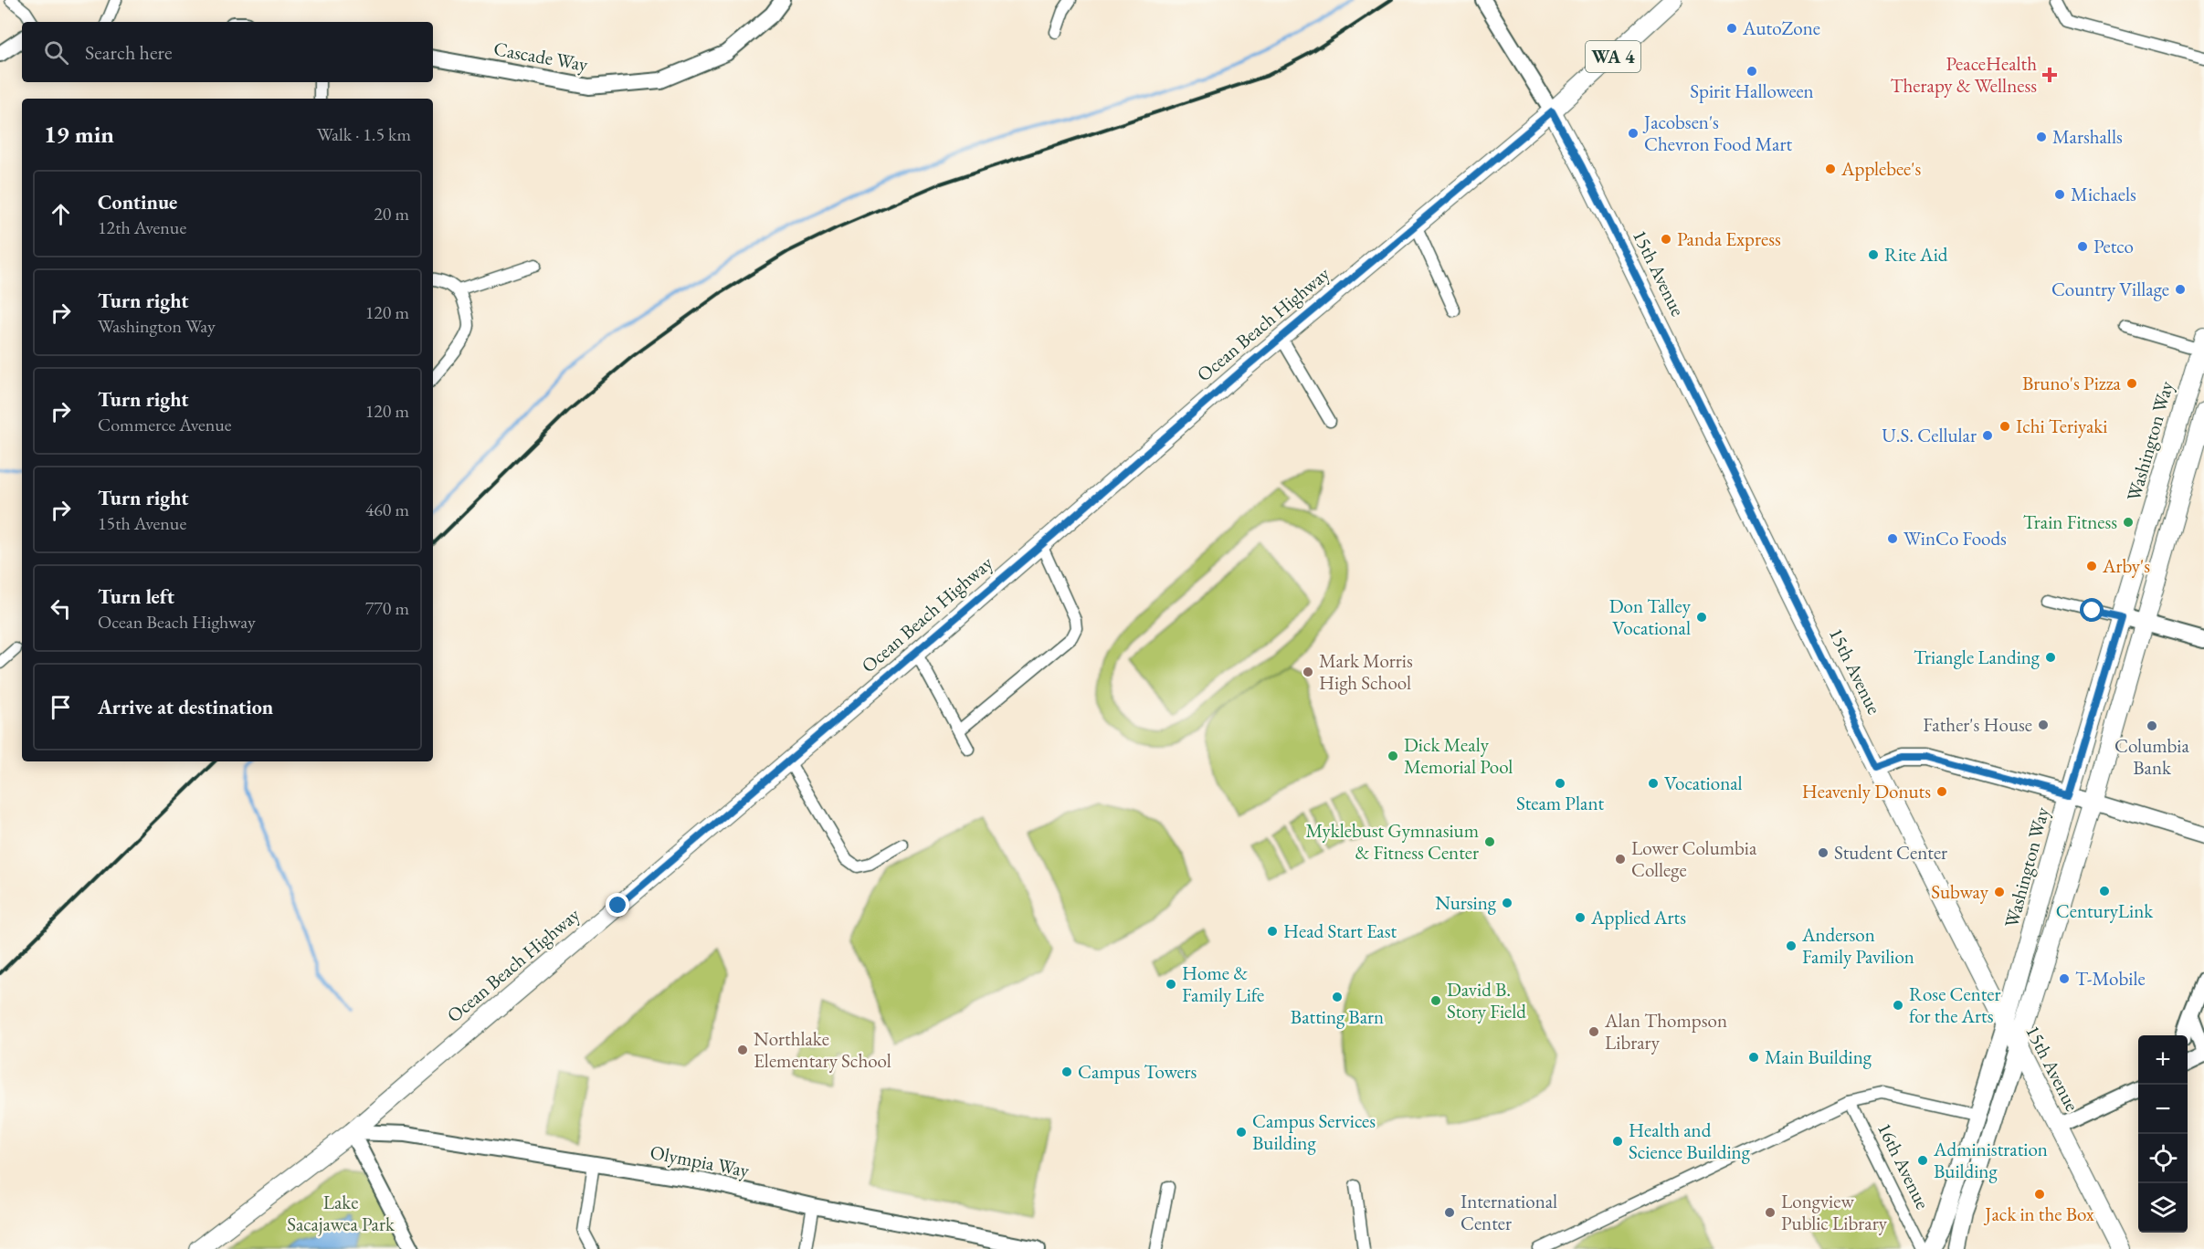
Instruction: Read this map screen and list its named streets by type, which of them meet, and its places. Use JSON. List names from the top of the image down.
{
  "streets": {
    "main road": [
      "WA 4",
      "15th Avenue",
      "Ocean Beach Highway",
      "Washington Way"
    ],
    "street": ["Cascade Way", "Olympia Way", "16th Avenue"]
  },
  "crossings": [
    ["15th Avenue", "Ocean Beach Highway"],
    ["15th Avenue", "Washington Way"],
    ["Ocean Beach Highway", "Olympia Way"]
  ],
  "parks": ["Lake Sacajawea Park"],
  "places": {
    "other": [
      "AutoZone",
      "Spirit Halloween",
      "Jacobsen's Chevron Food Mart",
      "Marshalls",
      "Applebee's",
      "Michaels",
      "Panda Express",
      "Petco",
      "Rite Aid",
      "Country Village",
      "Bruno's Pizza",
      "Ichi Teriyaki",
      "U.S. Cellular",
      "Train Fitness",
      "WinCo Foods",
      "Arby's",
      "Don Talley Vocational",
      "Triangle Landing",
      "Mark Morris High School",
      "Father's House",
      "Columbia Bank",
      "Dick Mealy Memorial Pool",
      "Steam Plant",
      "Vocational",
      "Heavenly Donuts",
      "Myklebust Gymnasium & Fitness Center",
      "Student Center",
      "Lower Columbia College",
      "CenturyLink",
      "Subway",
      "Nursing",
      "Applied Arts",
      "Head Start East",
      "Anderson Family Pavilion",
      "T-Mobile",
      "Home & Family Life",
      "Batting Barn",
      "David B. Story Field",
      "Rose Center for the Arts",
      "Alan Thompson Library",
      "Northlake Elementary School",
      "Main Building",
      "Campus Towers",
      "Campus Services Building",
      "Health and Science Building",
      "Administration Building",
      "Jack in the Box",
      "International Center",
      "Longview Public Library"
    ],
    "health": ["PeaceHealth Therapy & Wellness"]
  },
  "page": {
    "search": "Search here",
    "heading": ["19 min", "Walk · 1.5 km"],
    "list": [
      ["Continue", "12th Avenue", "20 m"],
      ["Turn right", "Washington Way", "120 m"],
      ["Turn right", "Commerce Avenue", "120 m"],
      ["Turn right", "15th Avenue", "460 m"],
      ["Turn left", "Ocean Beach Highway", "770 m"],
      "Arrive at destination"
    ],
    "map_buttons": ["+", "−"]
  }
}
